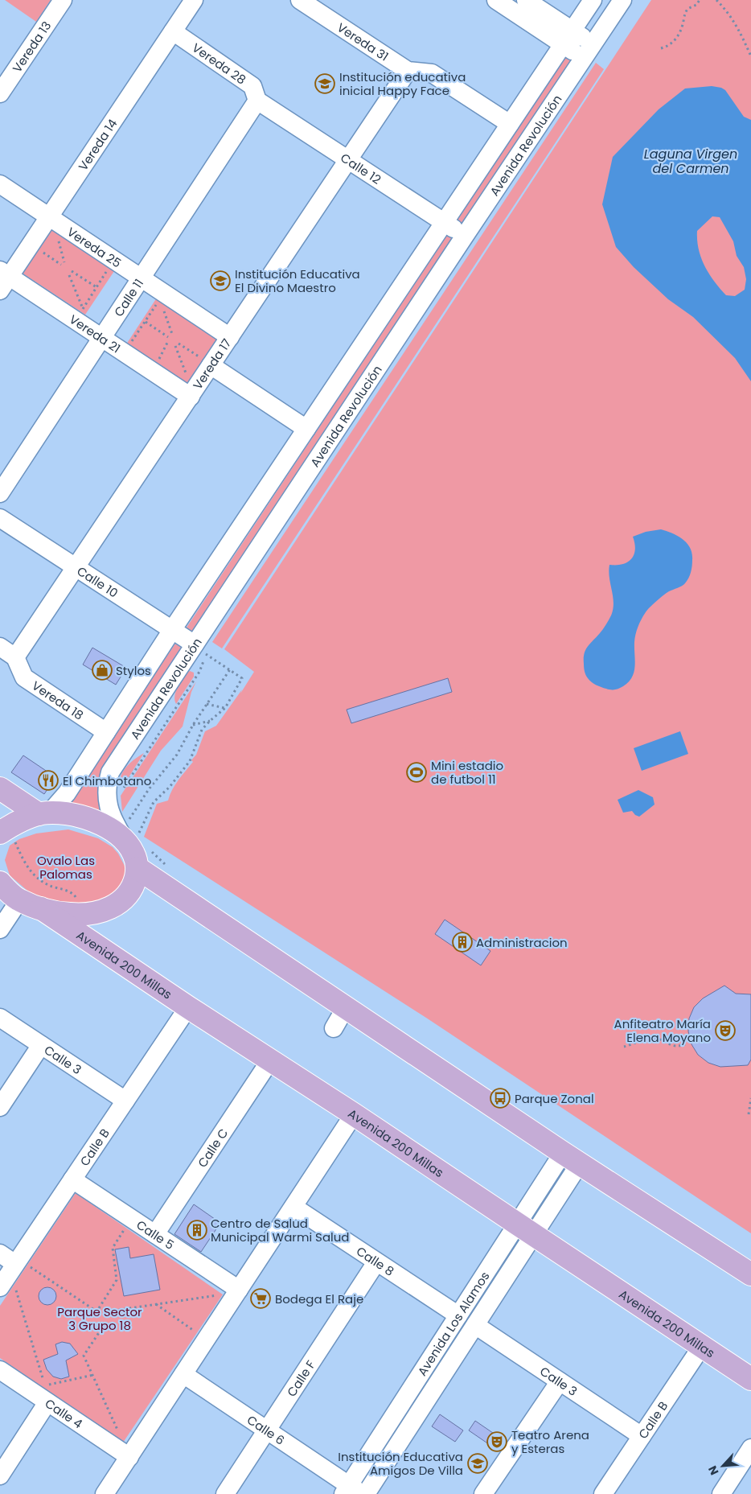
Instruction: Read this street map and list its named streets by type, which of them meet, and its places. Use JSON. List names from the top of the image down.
{
  "streets": {
    "main road": ["Avenida 200 Millas"],
    "street": [
      "Vereda 31",
      "Vereda 13",
      "Vereda 28",
      "Vereda 14",
      "Avenida Revolución",
      "Calle 12",
      "Vereda 25",
      "Calle 11",
      "Vereda 21",
      "Vereda 17",
      "Calle 10",
      "Vereda 18",
      "Calle 3",
      "Calle B",
      "Calle C",
      "Calle 5",
      "Calle 8",
      "Avenida Los Alamos",
      "Calle F",
      "Calle 4",
      "Calle 6"
    ]
  },
  "crossings": [
    ["Vereda 31", "Avenida Revolución"],
    ["Vereda 31", "Vereda 17"],
    ["Vereda 28", "Vereda 14"],
    ["Vereda 28", "Calle 12"],
    ["Vereda 28", "Calle 11"],
    ["Vereda 14", "Vereda 25"],
    ["Vereda 14", "Vereda 21"],
    ["Avenida Revolución", "Calle 12"],
    ["Avenida Revolución", "Calle 10"],
    ["Avenida Revolución", "Vereda 18"],
    ["Calle 12", "Calle 11"],
    ["Calle 12", "Vereda 17"],
    ["Vereda 25", "Calle 11"],
    ["Vereda 25", "Vereda 17"],
    ["Calle 11", "Vereda 21"],
    ["Vereda 21", "Vereda 17"],
    ["Vereda 17", "Calle 10"],
    ["Vereda 17", "Vereda 18"],
    ["Avenida 200 Millas", "Calle B"],
    ["Avenida 200 Millas", "Calle C"],
    ["Avenida 200 Millas", "Avenida Los Alamos"],
    ["Calle 3", "Calle B"],
    ["Calle 3", "Avenida Los Alamos"],
    ["Calle B", "Calle 5"],
    ["Calle C", "Calle 5"],
    ["Calle 8", "Avenida Los Alamos"],
    ["Calle 8", "Calle F"],
    ["Avenida Los Alamos", "Calle 6"],
    ["Calle F", "Calle 6"]
  ],
  "water": ["Laguna Virgen del Carmen"],
  "parks": ["Ovalo Las Palomas", "Parque Sector 3 Grupo 18"],
  "places": {
    "school or university": ["Institución educativa inicial Happy Face", "Institución Educativa El Divino Maestro", "Institución Educativa Amigos De Villa"],
    "shop": ["Stylos"],
    "sports": ["Mini estadio de futbol 11"],
    "restaurant": ["El Chimbotano"],
    "building": ["Administracion", "Centro de Salud Municipal Warmi Salud"],
    "theatre": ["Anfiteatro María Elena Moyano", "Teatro Arena y Esteras"],
    "bus stop": ["Parque Zonal"],
    "supermarket": ["Bodega El Raje"]
  },
  "north": "bottom left"
}
